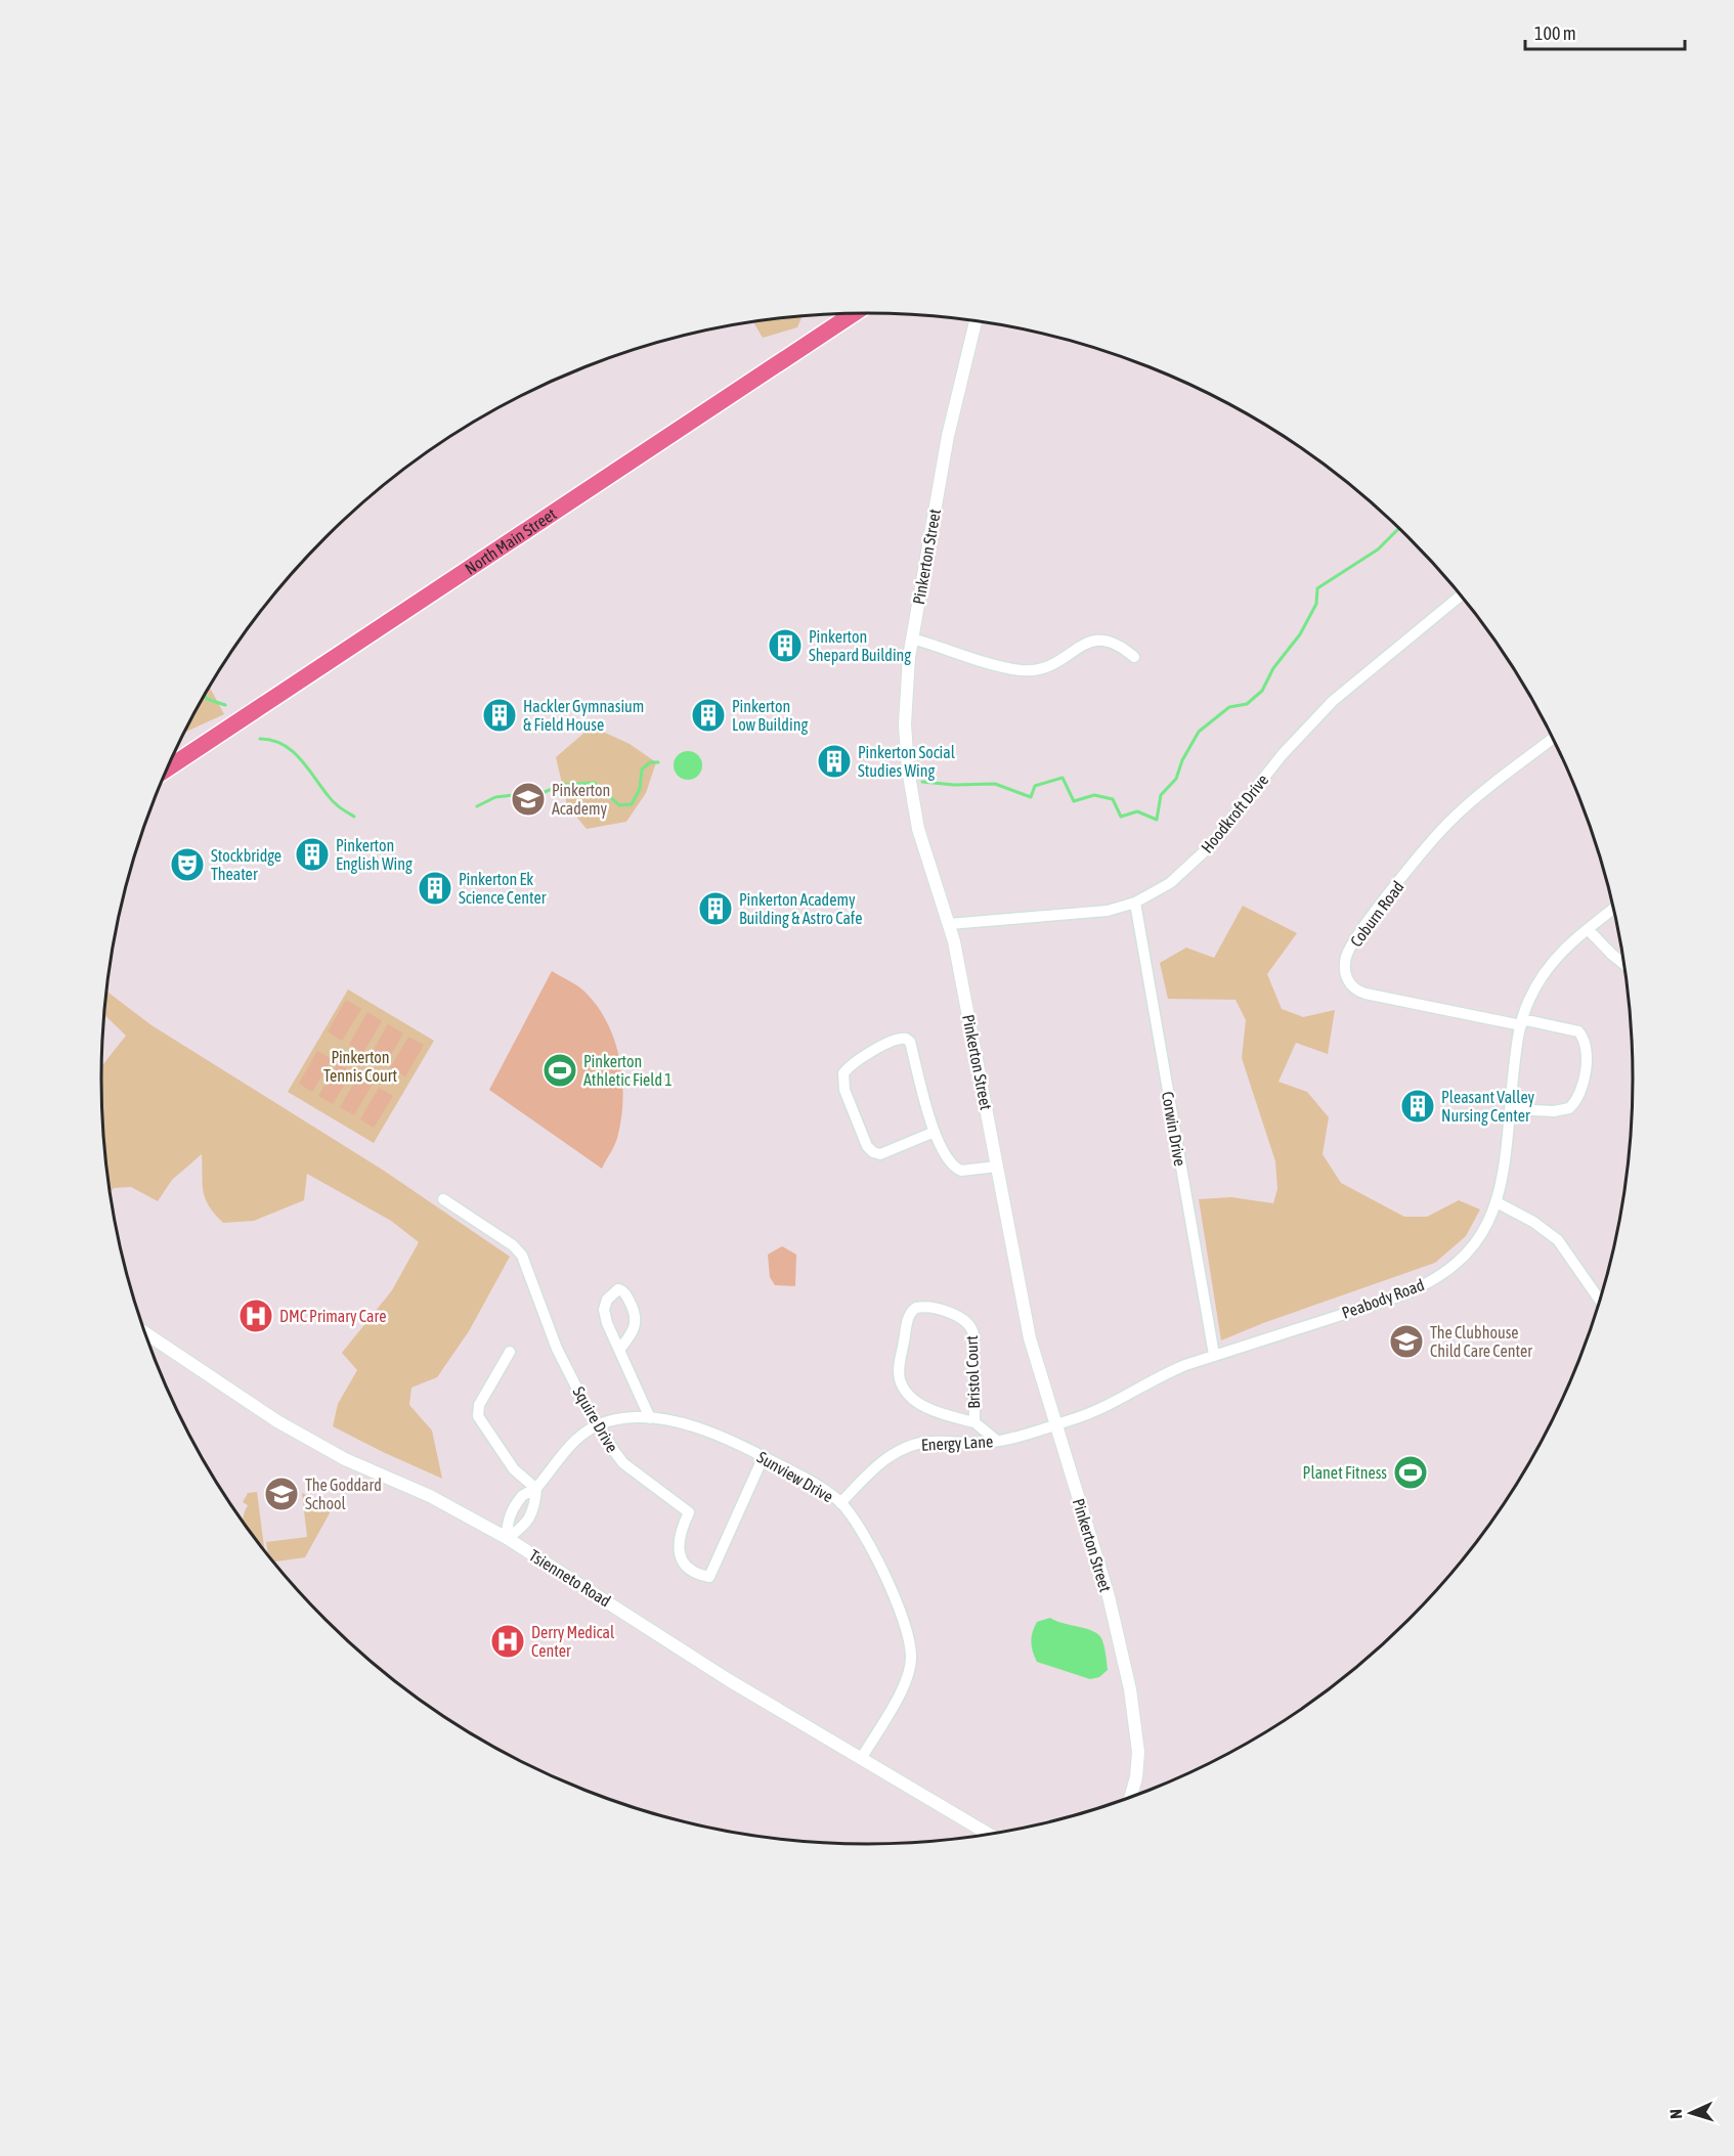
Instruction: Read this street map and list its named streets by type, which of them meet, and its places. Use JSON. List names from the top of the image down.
{
  "streets": {
    "main road": ["North Main Street"],
    "street": [
      "Pinkerton Street",
      "Hoodkroft Drive",
      "Coburn Road",
      "Corwin Drive",
      "Peabody Road",
      "Bristol Court",
      "Squire Drive",
      "Energy Lane",
      "Sunview Drive",
      "Tsienneto Road"
    ]
  },
  "crossings": [
    ["Pinkerton Street", "Hoodkroft Drive"],
    ["Pinkerton Street", "Peabody Road"],
    ["Pinkerton Street", "Energy Lane"],
    ["Hoodkroft Drive", "Corwin Drive"],
    ["Coburn Road", "Peabody Road"],
    ["Corwin Drive", "Peabody Road"],
    ["Peabody Road", "Energy Lane"],
    ["Bristol Court", "Energy Lane"],
    ["Squire Drive", "Sunview Drive"],
    ["Energy Lane", "Sunview Drive"],
    ["Sunview Drive", "Tsienneto Road"]
  ],
  "parks": ["Pinkerton Tennis Court"],
  "places": {
    "building": [
      "Pinkerton Shepard Building",
      "Hackler Gymnasium & Field House",
      "Pinkerton Low Building",
      "Pinkerton Social Studies Wing",
      "Pinkerton English Wing",
      "Pinkerton Ek Science Center",
      "Pinkerton Academy Building & Astro Cafe",
      "Pleasant Valley Nursing Center"
    ],
    "school or university": ["Pinkerton Academy", "The Clubhouse Child Care Center", "The Goddard School"],
    "theatre": ["Stockbridge Theater"],
    "sports": ["Pinkerton Athletic Field 1", "Planet Fitness"],
    "hospital": ["DMC Primary Care", "Derry Medical Center"]
  },
  "scale_bar": "100 m",
  "north": "left"
}
